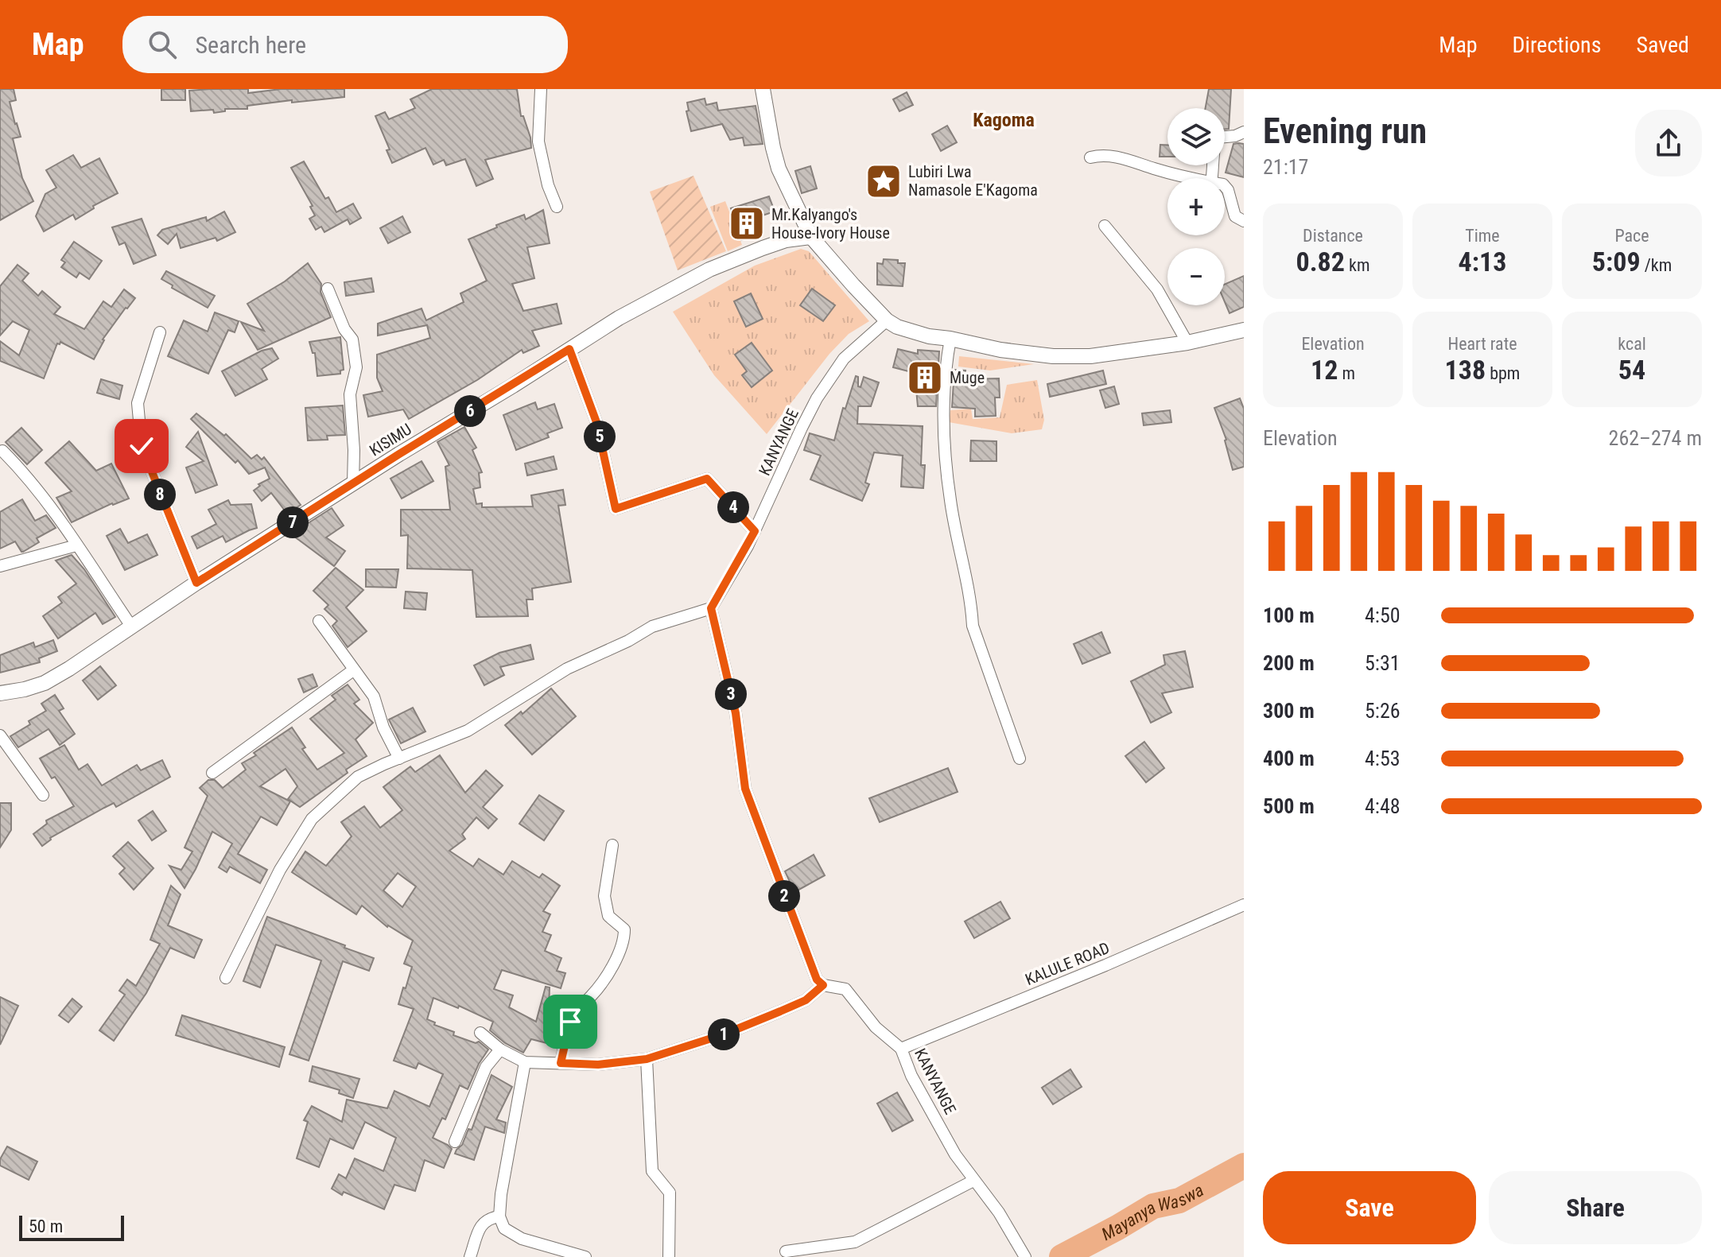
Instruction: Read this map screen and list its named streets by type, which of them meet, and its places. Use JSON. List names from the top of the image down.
{
  "streets": {
    "street": ["KISIMU", "KANYANGE", "KALULE ROAD"]
  },
  "crossings": [
    ["KANYANGE", "KALULE ROAD"]
  ],
  "districts": ["Kagoma"],
  "water": ["Mayanya Waswa"],
  "places": {
    "place": ["Lubiri Lwa Namasole E'Kagoma"],
    "building": ["Mr.Kalyango's House-Ivory House", "Muge"]
  },
  "scale_bar": "50 m",
  "page": {
    "header": "Map",
    "search": "Search here",
    "nav": ["Map", "Directions", "Saved"],
    "heading": ["Evening run", "21:17"],
    "map_buttons": ["+", "−"],
    "stats": [
      ["Distance", "0.82 km"],
      ["Time", "4:13"],
      ["Pace", "5:09 /km"],
      ["Elevation", "12 m"],
      ["Heart rate", "138 bpm"],
      ["kcal", "54"]
    ],
    "pins": [
      "6",
      "5",
      "8",
      "4",
      "7",
      "3",
      "2",
      "1"
    ],
    "chart": ["Elevation", "262–274 m"],
    "list": [
      {
        "name": "100 m",
        "note": "4:50"
      },
      {
        "name": "200 m",
        "note": "5:31"
      },
      {
        "name": "300 m",
        "note": "5:26"
      },
      {
        "name": "400 m",
        "note": "4:53"
      },
      {
        "name": "500 m",
        "note": "4:48"
      }
    ],
    "buttons": ["Save", "Share"],
    "scale": "50 m"
  }
}
